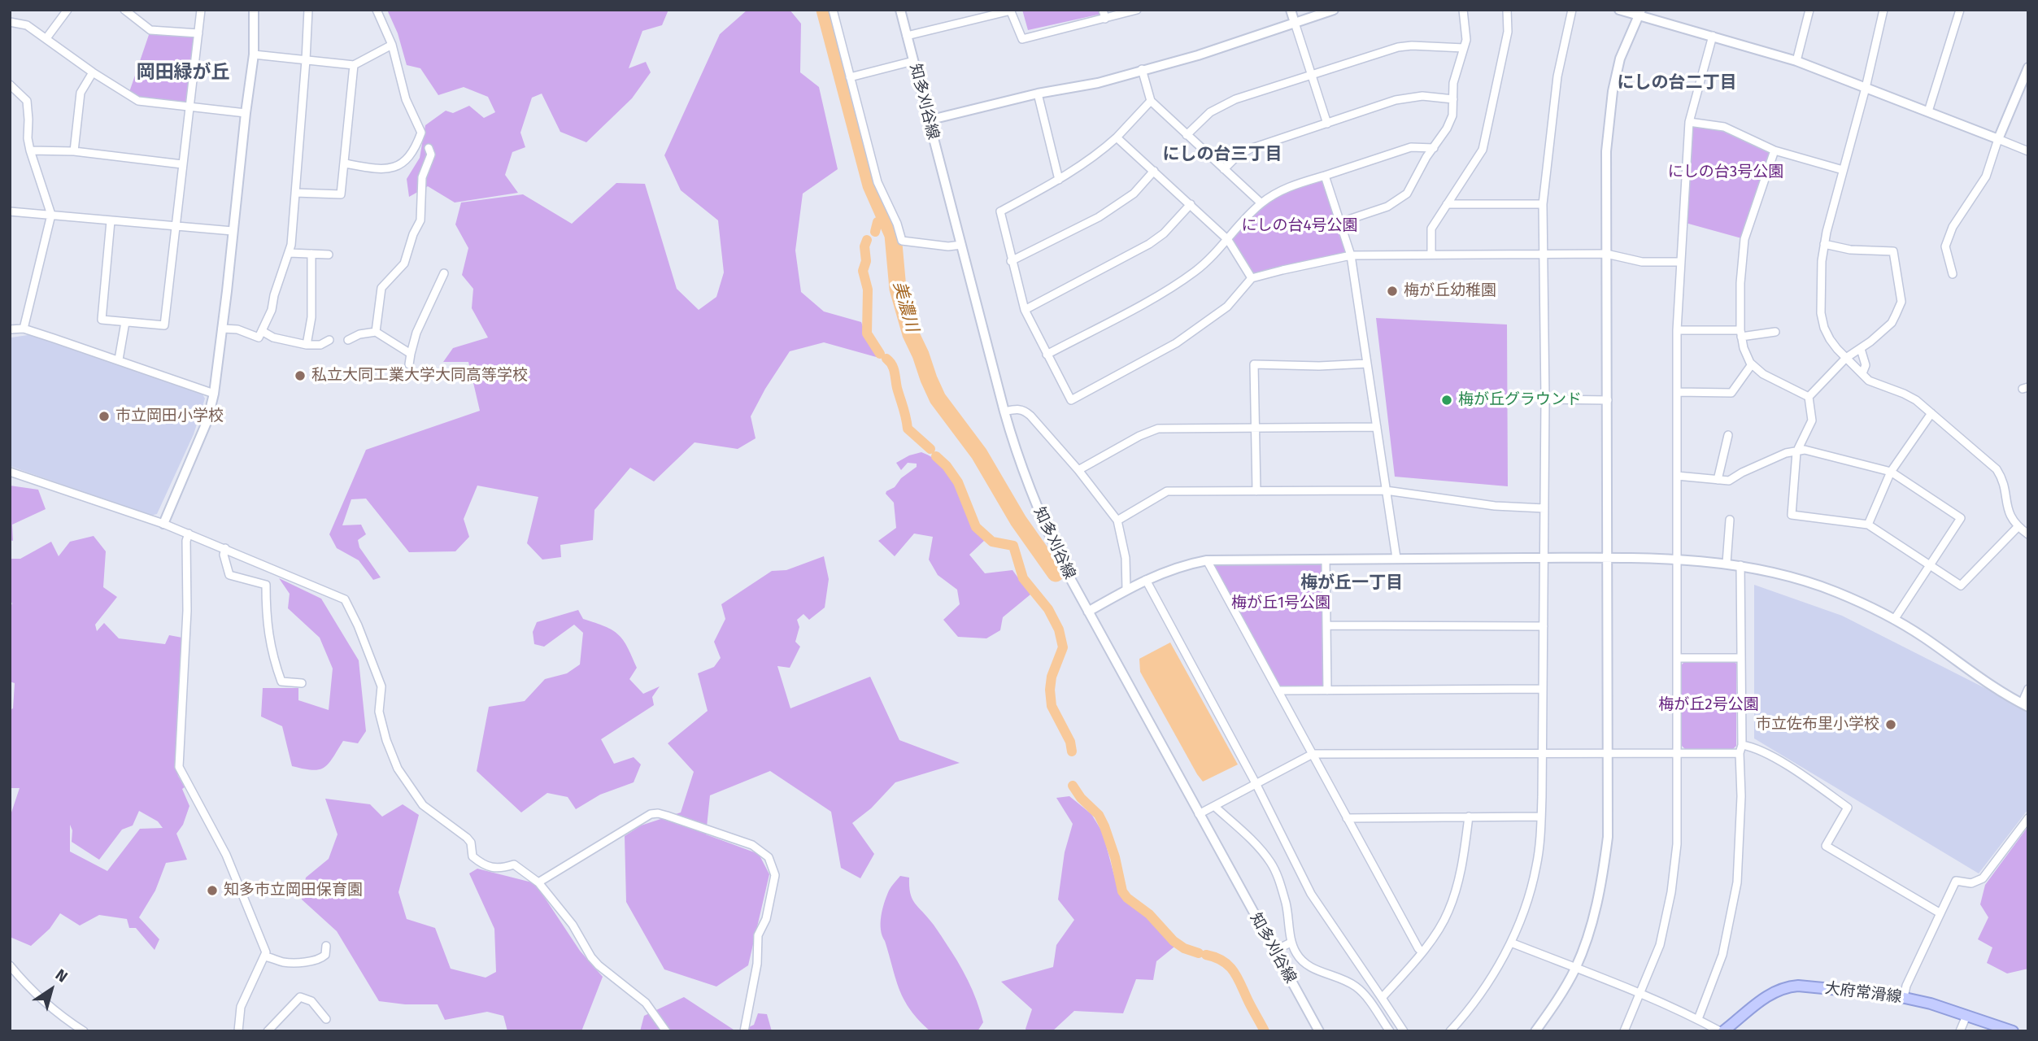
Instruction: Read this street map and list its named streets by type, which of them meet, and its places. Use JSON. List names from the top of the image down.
{
  "streets": {
    "main road": ["大府常滑線"],
    "street": ["知多刈谷線"]
  },
  "districts": [
    "岡田緑が丘",
    "にしの台二丁目",
    "にしの台三丁目",
    "梅が丘一丁目"
  ],
  "water": ["美濃川"],
  "parks": [
    "にしの台3号公園",
    "にしの台4号公園",
    "梅が丘1号公園",
    "梅が丘2号公園"
  ],
  "places": [
    "梅が丘幼稚園",
    "私立大同工業大学大同高等学校",
    "梅が丘グラウンド",
    "市立岡田小学校",
    "市立佐布里小学校",
    "知多市立岡田保育園"
  ],
  "north": "top right"
}
